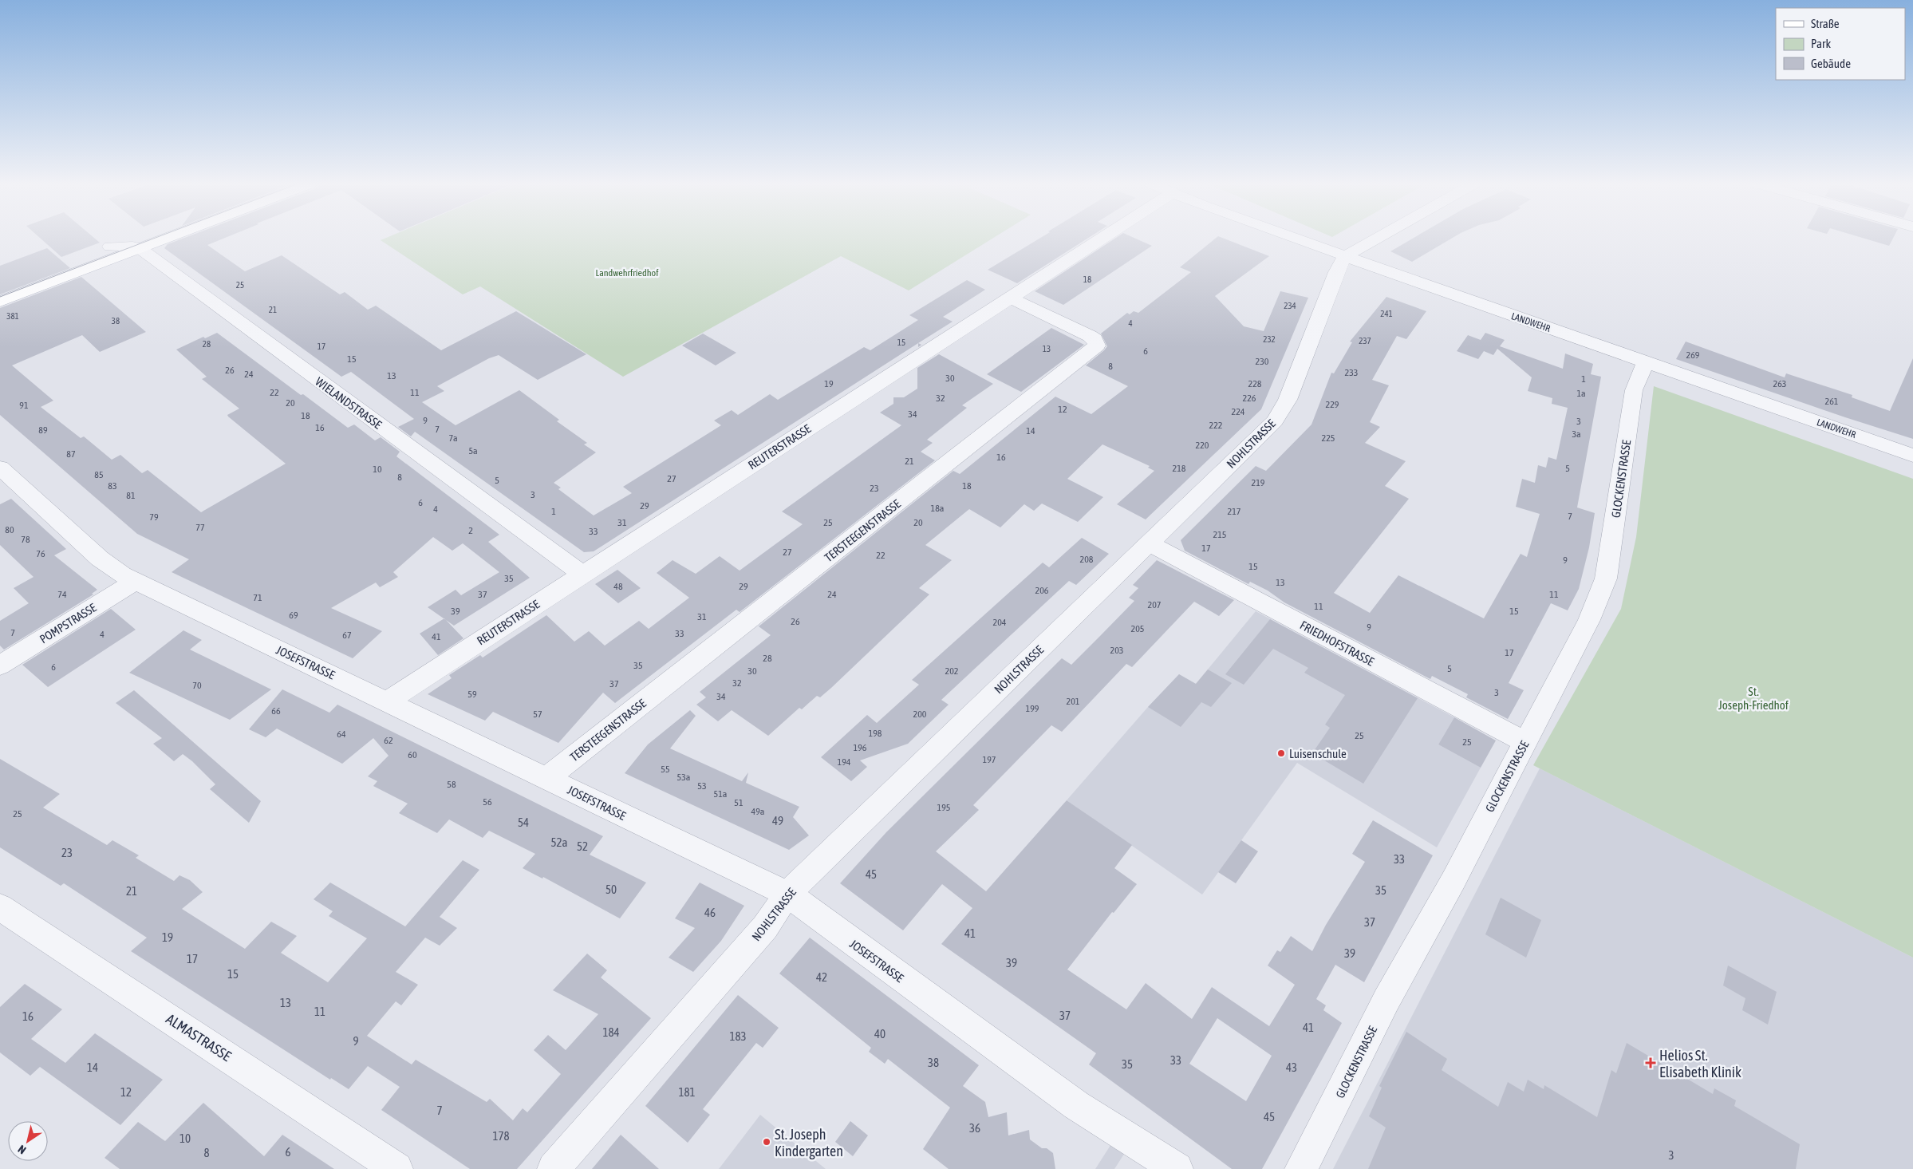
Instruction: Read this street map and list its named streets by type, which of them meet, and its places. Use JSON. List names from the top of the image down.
{
  "streets": {
    "street": [
      "LANDWEHR",
      "WIELANDSTRASSE",
      "NOHLSTRASSE",
      "REUTERSTRASSE",
      "GLOCKENSTRASSE",
      "TERSTEEGENSTRASSE",
      "POMPSTRASSE",
      "FRIEDHOFSTRASSE",
      "JOSEFSTRASSE",
      "ALMASTRASSE"
    ]
  },
  "crossings": [
    ["LANDWEHR", "NOHLSTRASSE"],
    ["LANDWEHR", "GLOCKENSTRASSE"],
    ["WIELANDSTRASSE", "REUTERSTRASSE"],
    ["NOHLSTRASSE", "FRIEDHOFSTRASSE"],
    ["NOHLSTRASSE", "JOSEFSTRASSE"],
    ["REUTERSTRASSE", "TERSTEEGENSTRASSE"],
    ["REUTERSTRASSE", "JOSEFSTRASSE"],
    ["GLOCKENSTRASSE", "FRIEDHOFSTRASSE"],
    ["TERSTEEGENSTRASSE", "JOSEFSTRASSE"],
    ["POMPSTRASSE", "JOSEFSTRASSE"]
  ],
  "parks": ["Landwehrfriedhof", "St. Joseph-Friedhof"],
  "places": {
    "other": ["Luisenschule", "St. Joseph Kindergarten"],
    "health": ["Helios St. Elisabeth Klinik"]
  },
  "house_numbers": [
    "18",
    "25",
    "234",
    "21",
    "241",
    "381",
    "38",
    "4",
    "232",
    "237",
    "15",
    "28",
    "17",
    "13",
    "6",
    "269",
    "15",
    "230",
    "8",
    "26",
    "233",
    "24",
    "13",
    "30",
    "1",
    "19",
    "228",
    "263",
    "22",
    "11",
    "1a",
    "32",
    "226",
    "261",
    "20",
    "229",
    "91",
    "12",
    "224",
    "34",
    "18",
    "9",
    "3",
    "222",
    "16",
    "7",
    "89",
    "14",
    "3a",
    "7a",
    "225",
    "220",
    "5a",
    "87",
    "16",
    "21",
    "218",
    "5",
    "10",
    "85",
    "8",
    "27",
    "5",
    "219",
    "83",
    "18",
    "23",
    "3",
    "81",
    "6",
    "29",
    "18a",
    "4",
    "1",
    "217",
    "7",
    "79",
    "31",
    "25",
    "20",
    "77",
    "80",
    "2",
    "33",
    "215",
    "78",
    "17",
    "27",
    "76",
    "22",
    "208",
    "9",
    "15",
    "35",
    "13",
    "48",
    "29",
    "206",
    "74",
    "37",
    "24",
    "11",
    "71",
    "207",
    "11",
    "39",
    "15",
    "69",
    "31",
    "26",
    "204",
    "9",
    "205",
    "7",
    "33",
    "4",
    "67",
    "41",
    "203",
    "17",
    "28",
    "35",
    "6",
    "5",
    "30",
    "202",
    "32",
    "37",
    "70",
    "3",
    "59",
    "34",
    "201",
    "199",
    "66",
    "57",
    "200",
    "198",
    "64",
    "25",
    "62",
    "25",
    "196",
    "60",
    "197",
    "194",
    "55",
    "53a",
    "58",
    "53",
    "51a",
    "56",
    "51",
    "195",
    "49a",
    "25",
    "49",
    "54",
    "52a",
    "52",
    "23",
    "33",
    "45",
    "50",
    "35",
    "21",
    "46",
    "37",
    "41",
    "19",
    "39",
    "17",
    "39",
    "15",
    "42",
    "13",
    "11",
    "37",
    "16",
    "41",
    "184",
    "40",
    "183",
    "9",
    "33",
    "38",
    "35",
    "14",
    "43",
    "12",
    "181",
    "7",
    "45",
    "36",
    "178",
    "10",
    "6",
    "8",
    "3"
  ],
  "legend": ["Straße", "Park", "Gebäude"],
  "north": "bottom left"
}
